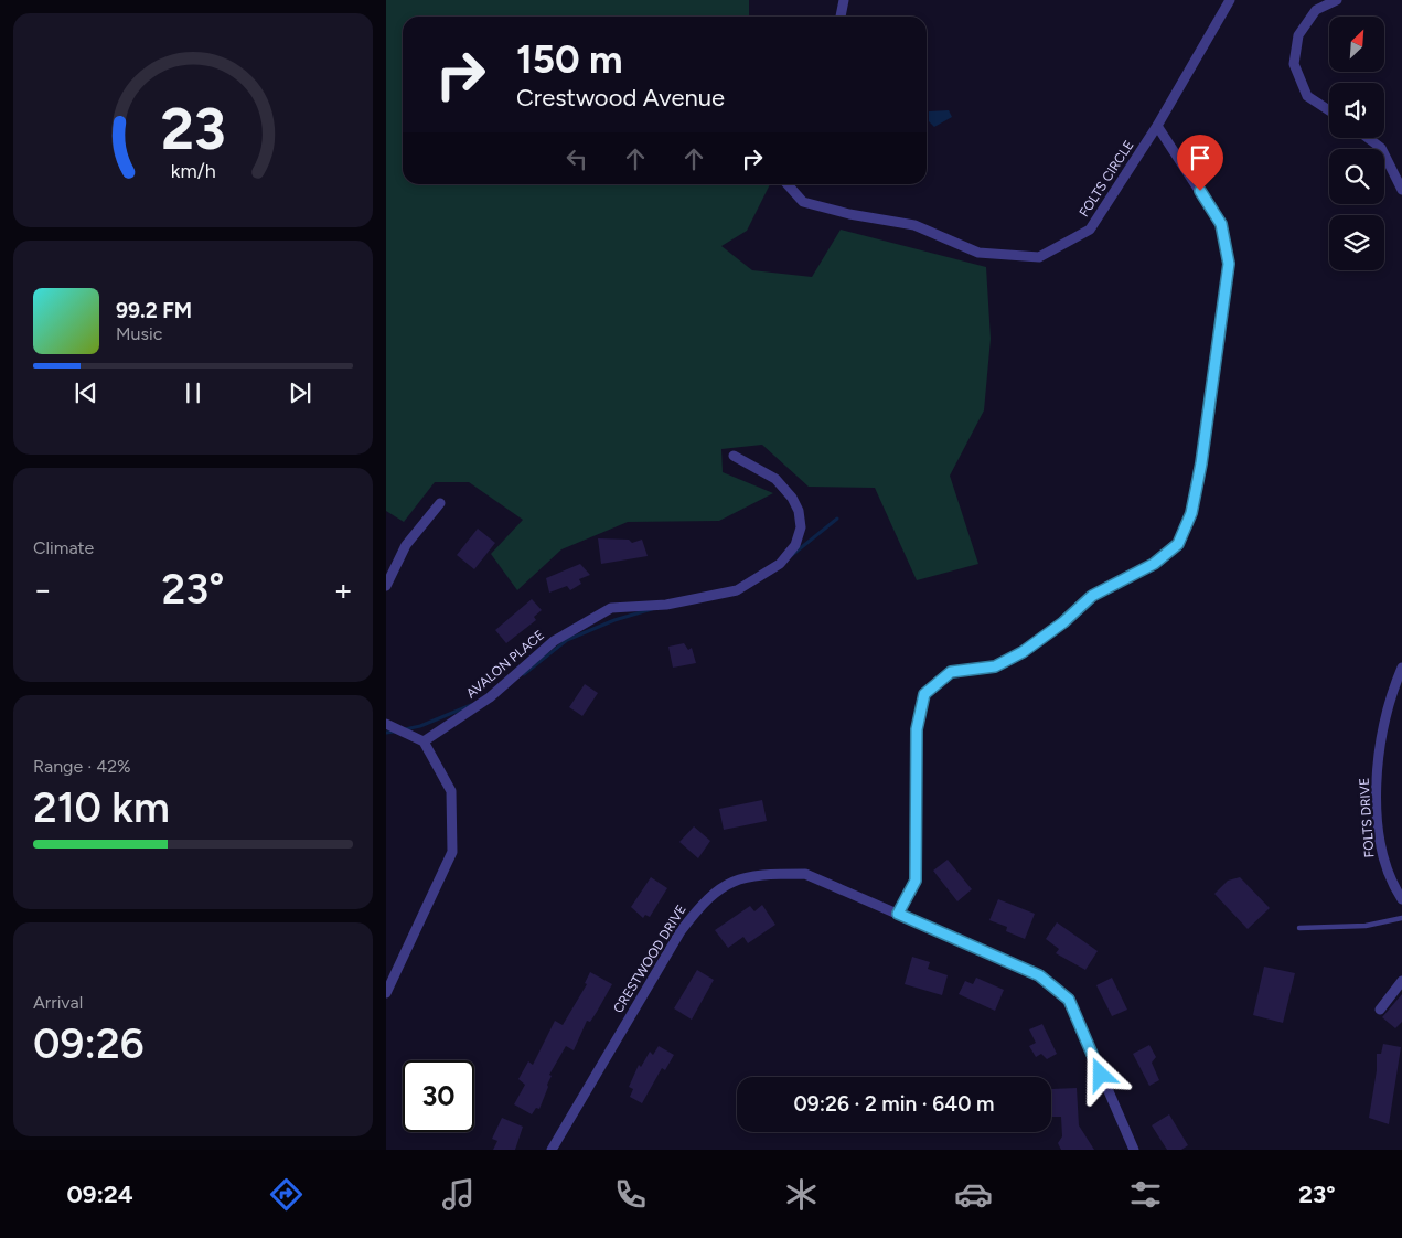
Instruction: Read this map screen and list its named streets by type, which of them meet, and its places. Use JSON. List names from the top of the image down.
{
  "streets": {
    "street": [
      "FOLTS CIRCLE",
      "AVALON PLACE",
      "FOLTS DRIVE",
      "CRESTWOOD DRIVE"
    ]
  },
  "north": "top right",
  "page": {
    "turn": ["150 m", "Crestwood Avenue"],
    "song": ["99.2 FM", "Music"],
    "tile": [
      "Climate",
      ["Range · 42%", "210 km"],
      ["Arrival", "09:26"]
    ],
    "heat": ["−", "23°", "+"],
    "limit": "30",
    "trip": "09:26 · 2 min · 640 m",
    "tabs": ["09:24", "23°"],
    "gauge": ["23", "km/h"]
  }
}
